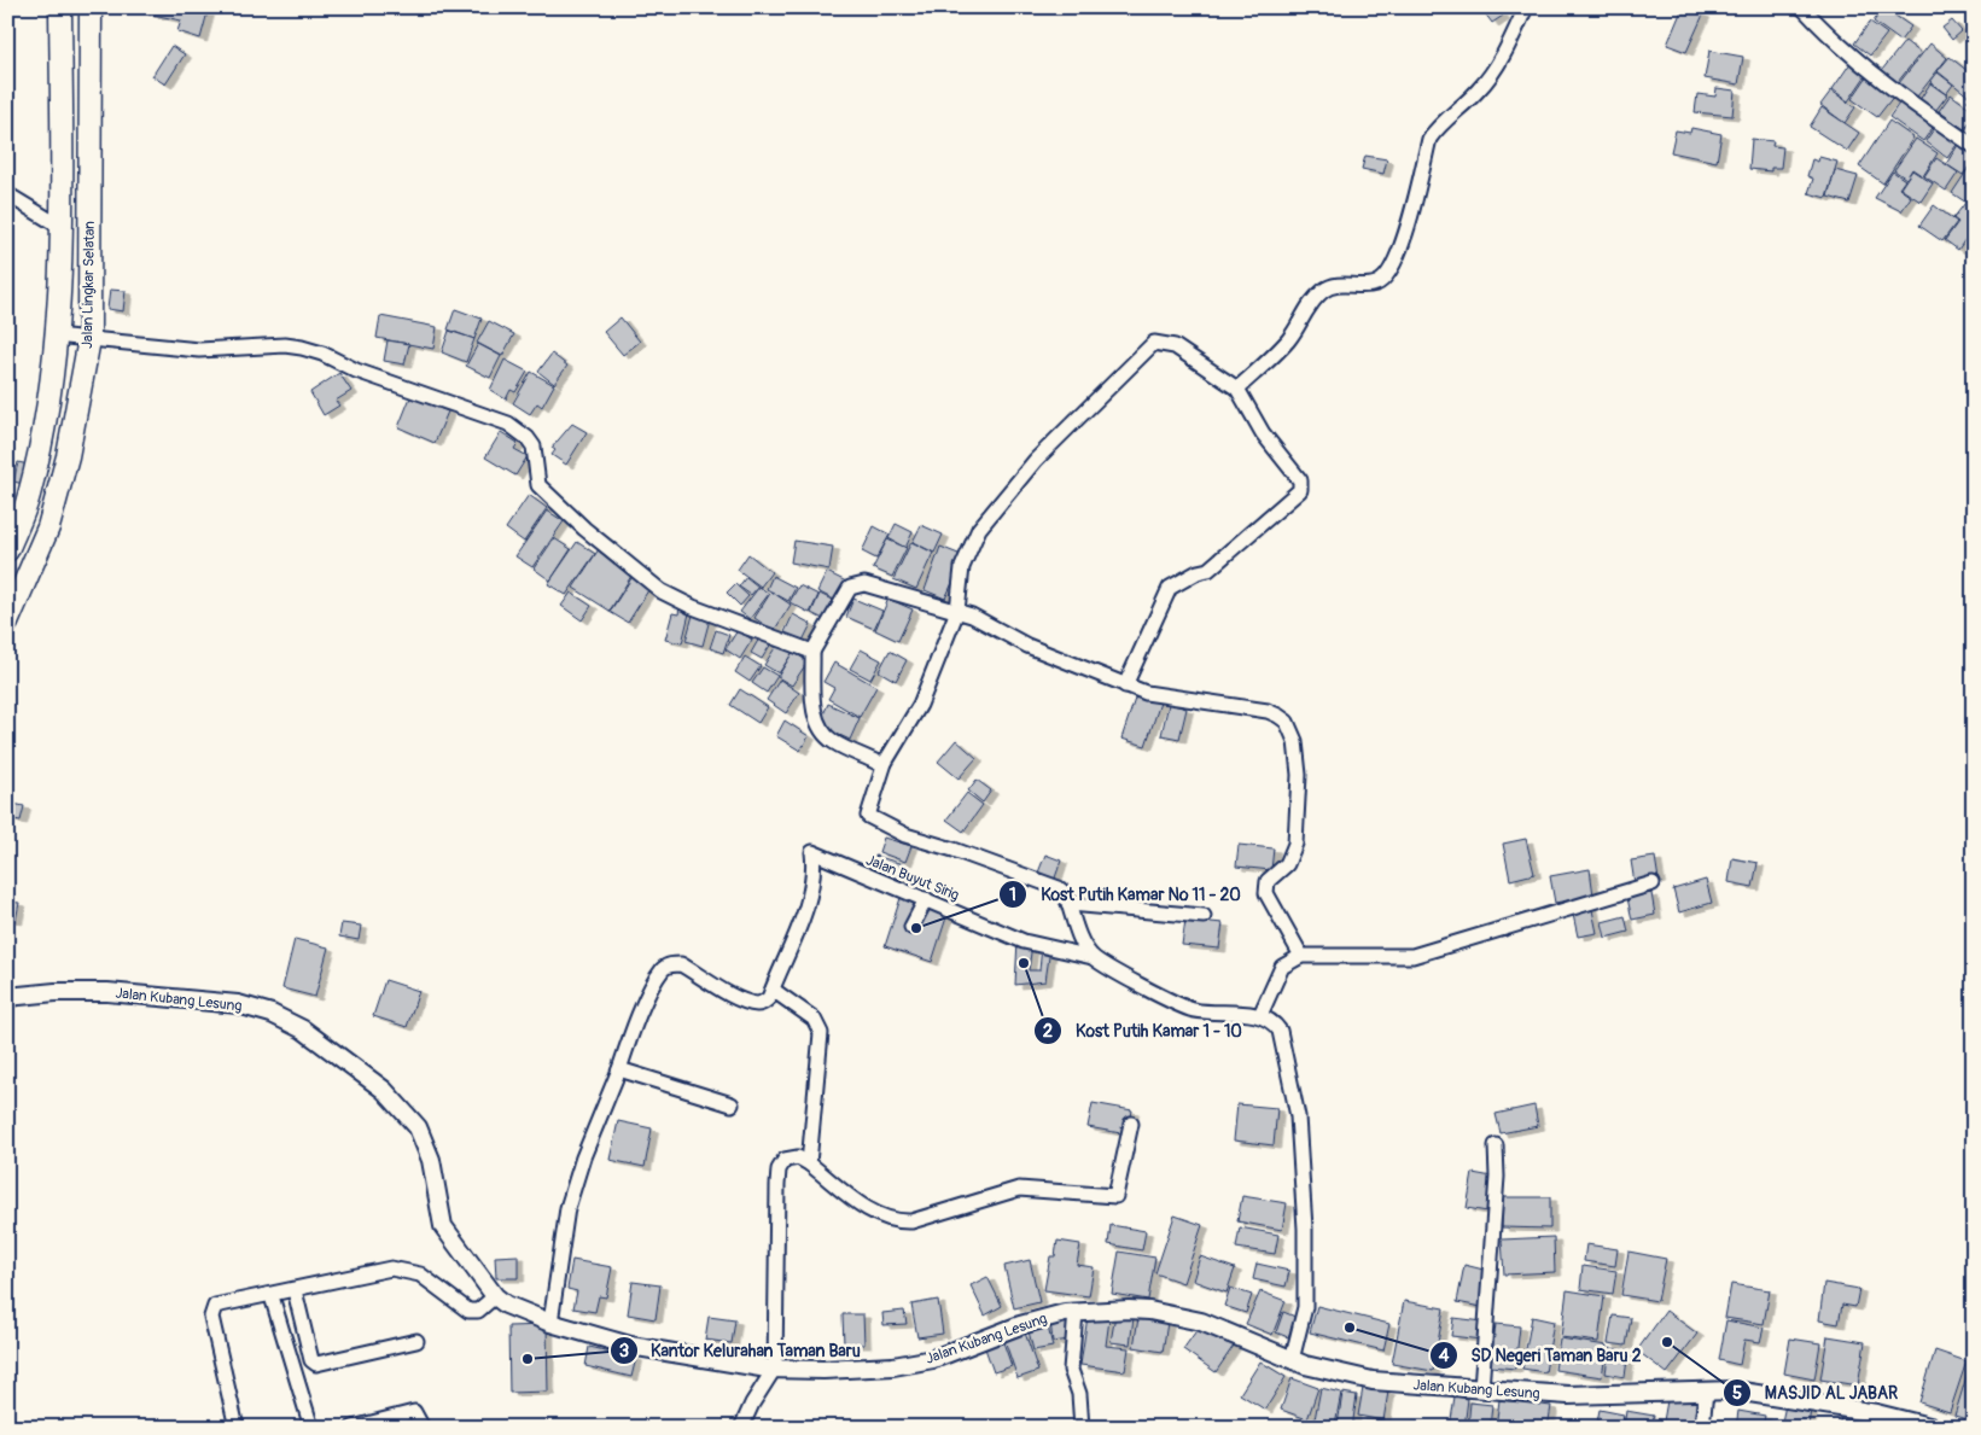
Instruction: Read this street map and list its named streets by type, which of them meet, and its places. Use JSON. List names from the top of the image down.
{
  "streets": {
    "highway": ["Jalan Lingkar Selatan"],
    "street": ["Jalan Buyut Sirig", "Jalan Kubang Lesung"]
  },
  "places": [
    "Kost Putih Kamar No 11 - 20",
    "Kost Putih Kamar 1 - 10",
    "SD Negeri Taman Baru 2",
    "MASJID AL JABAR",
    "Kantor Kelurahan Taman Baru"
  ]
}
